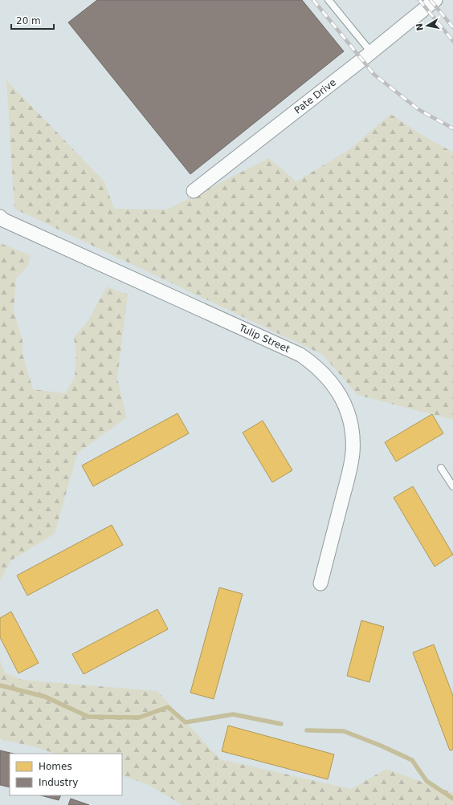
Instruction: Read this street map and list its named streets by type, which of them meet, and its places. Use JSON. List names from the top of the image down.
{
  "streets": {
    "street": ["Pate Drive", "Tulip Street"]
  },
  "legend": ["Homes", "Industry"],
  "scale_bar": "20 m",
  "north": "left"
}
